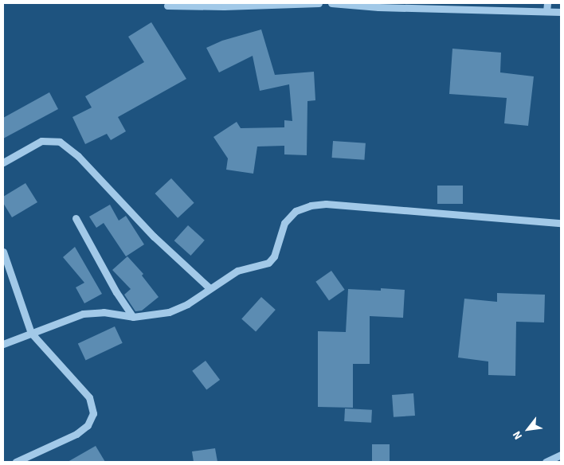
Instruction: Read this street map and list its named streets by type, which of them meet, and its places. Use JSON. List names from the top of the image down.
{
  "north": "bottom left"
}
